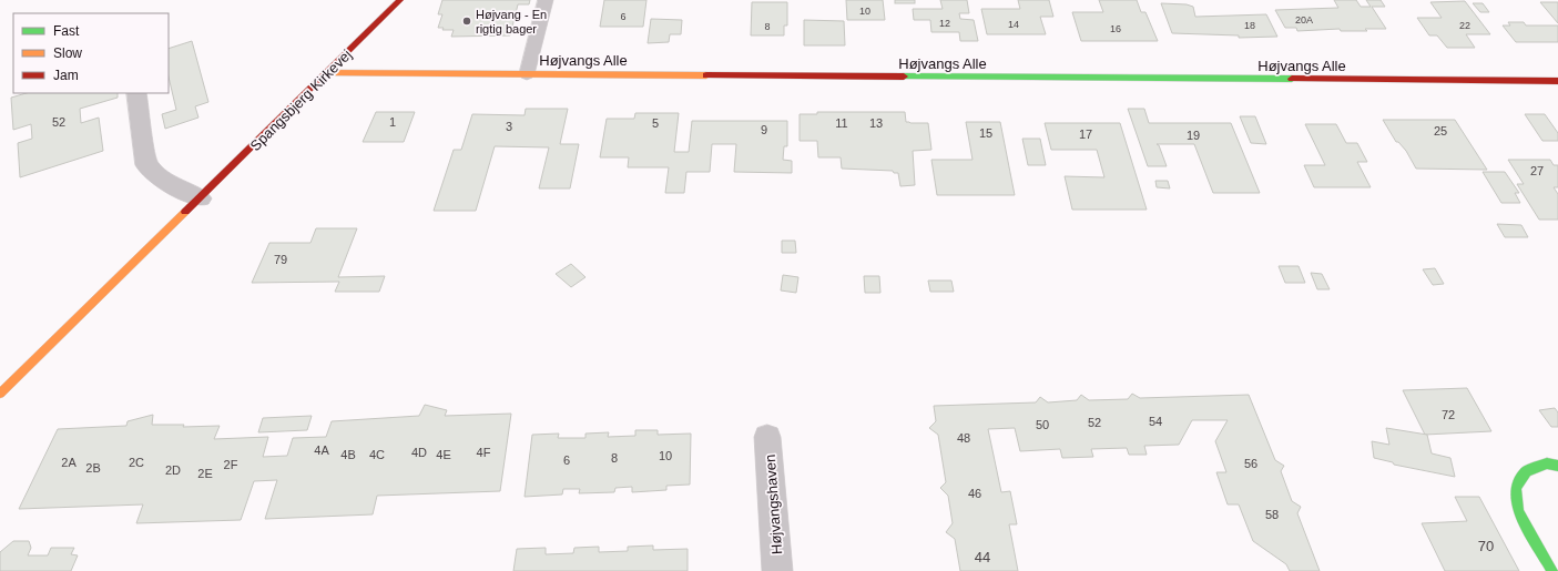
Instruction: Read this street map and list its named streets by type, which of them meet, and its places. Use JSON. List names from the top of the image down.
{
  "streets": {
    "street": ["Højvangs Alle", "Spangsbjerg Kirkevej", "Højvangshaven"]
  },
  "crossings": [
    ["Højvangs Alle", "Spangsbjerg Kirkevej"]
  ],
  "places": ["Højvang - En rigtig bager"],
  "house_numbers": [
    "10",
    "6",
    "20A",
    "12",
    "14",
    "18",
    "22",
    "8",
    "16",
    "52",
    "1",
    "5",
    "11",
    "13",
    "3",
    "9",
    "25",
    "15",
    "17",
    "19",
    "27",
    "79",
    "72",
    "54",
    "52",
    "50",
    "48",
    "4A",
    "4D",
    "4F",
    "4B",
    "4C",
    "4E",
    "10",
    "8",
    "6",
    "2A",
    "2C",
    "56",
    "2F",
    "2B",
    "2D",
    "2E",
    "46",
    "58",
    "70",
    "44"
  ],
  "legend": ["Fast", "Slow", "Jam"]
}
